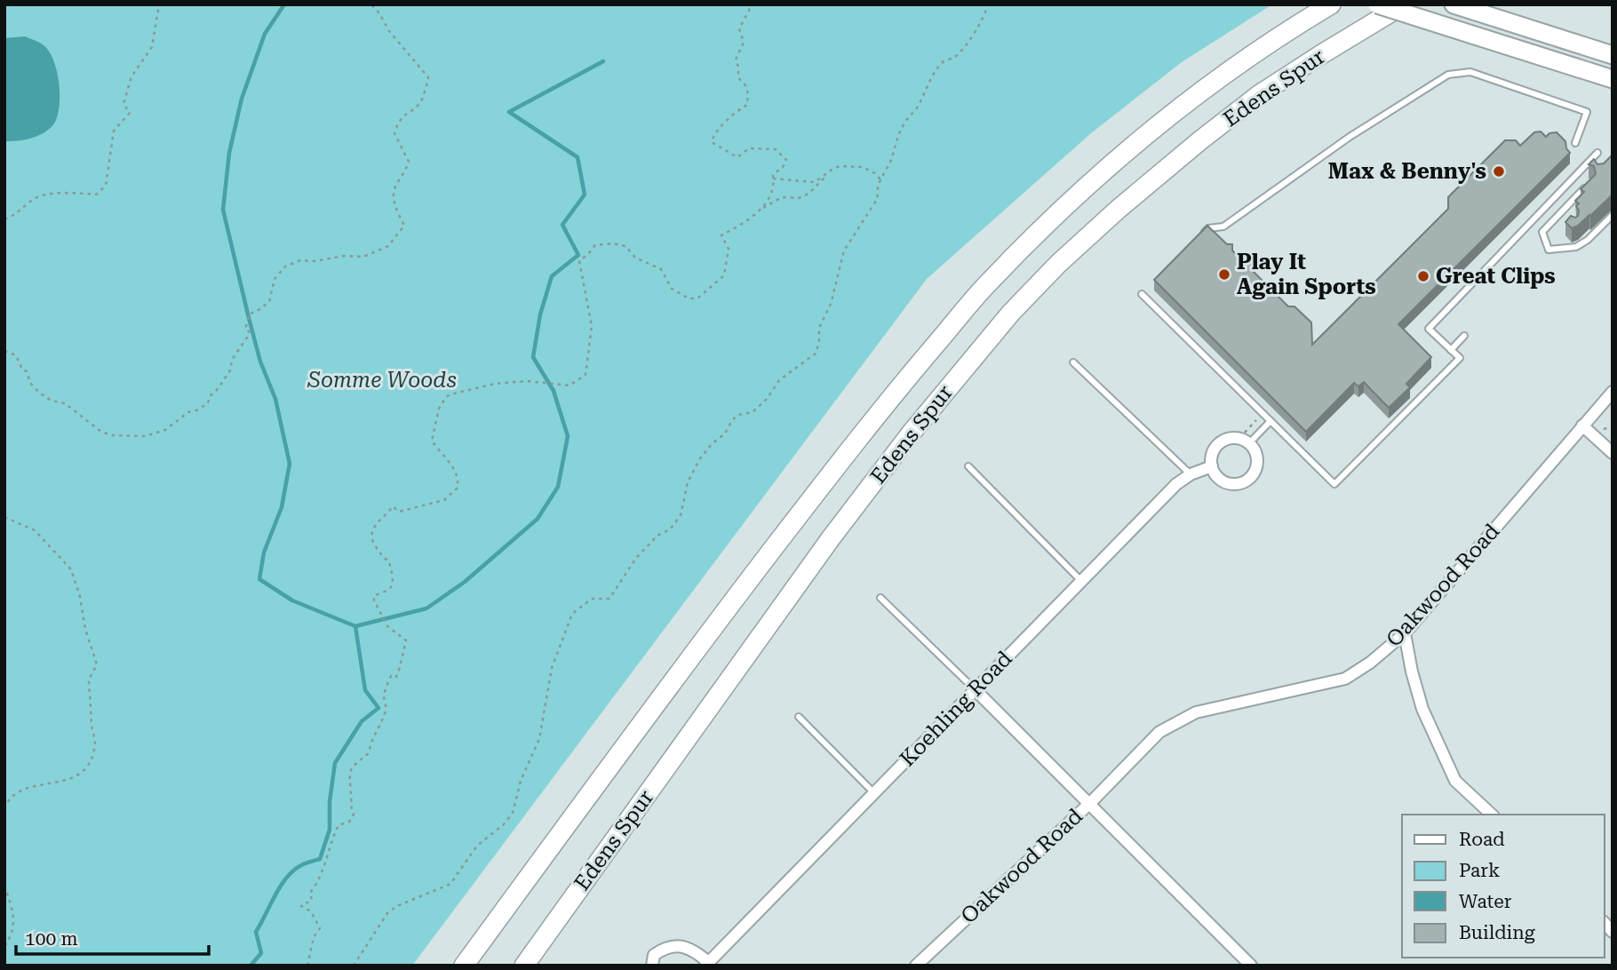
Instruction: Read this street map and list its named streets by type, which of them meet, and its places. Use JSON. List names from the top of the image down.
{
  "streets": {
    "highway": ["Edens Spur"],
    "street": ["Oakwood Road", "Koehling Road"]
  },
  "parks": ["Somme Woods"],
  "places": ["Max & Benny's", "Play It Again Sports", "Great Clips"],
  "legend": [
    "Road",
    "Park",
    "Water",
    "Building"
  ],
  "scale_bar": "100 m"
}
